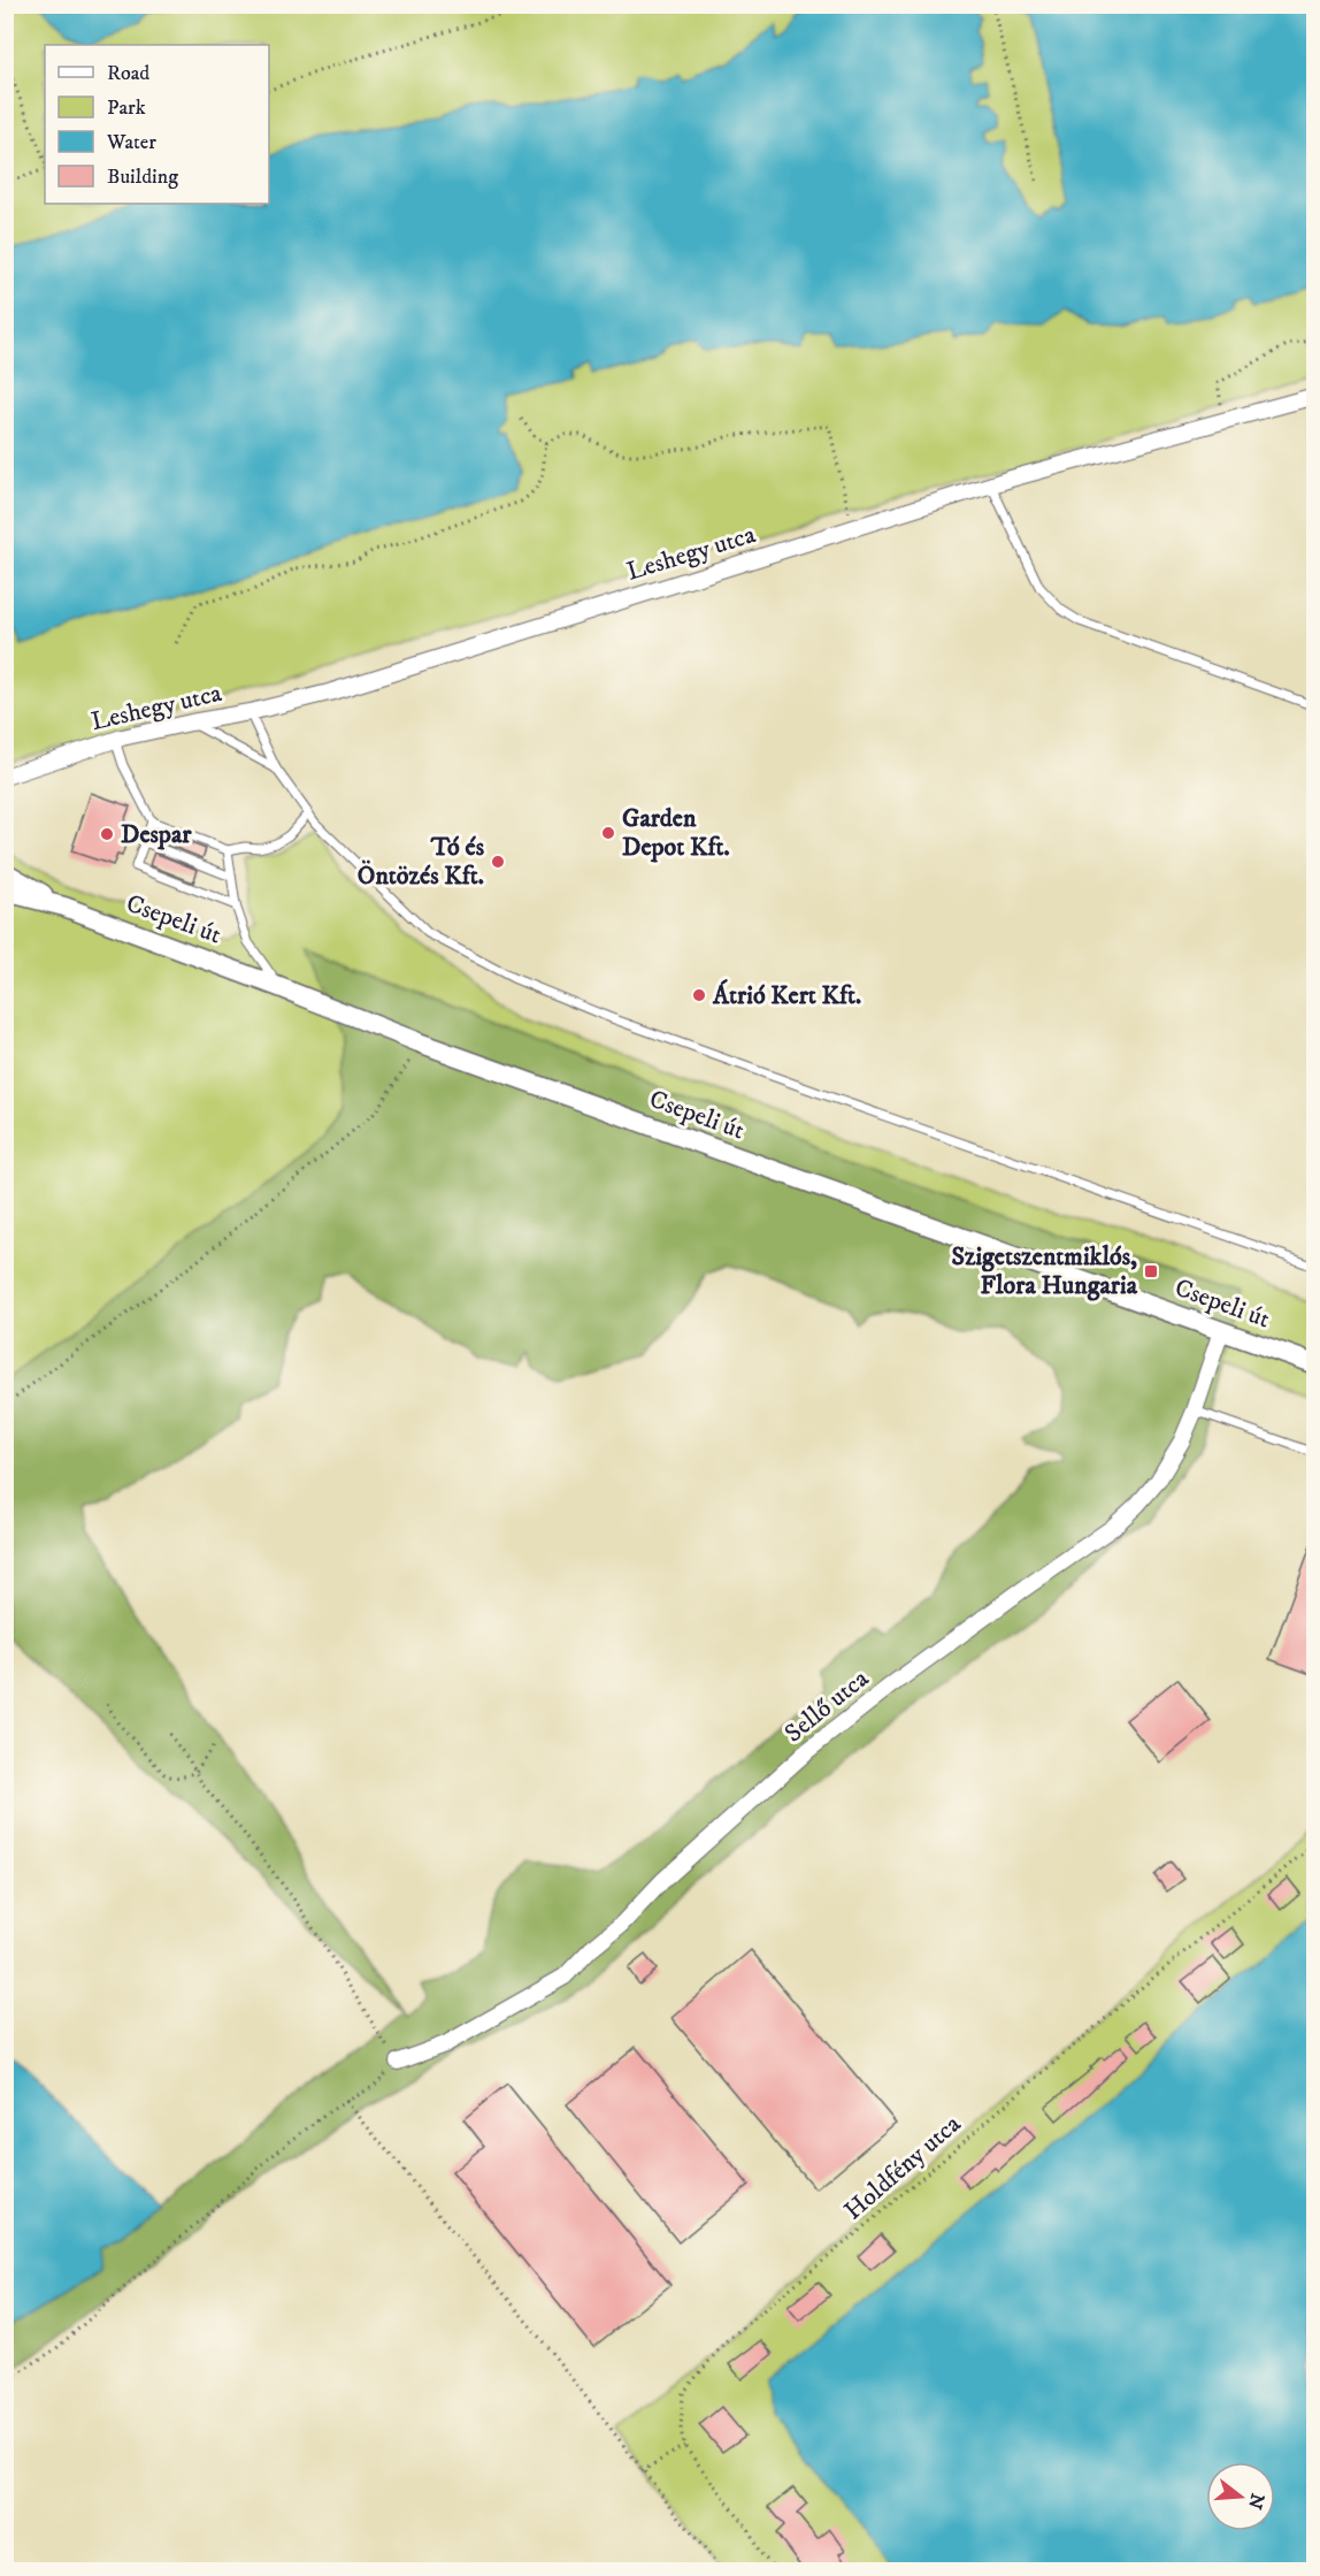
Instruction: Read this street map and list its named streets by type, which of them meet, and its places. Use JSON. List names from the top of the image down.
{
  "streets": {
    "street": ["Leshegy utca", "Csepeli út", "Sellő utca"],
    "path": ["Holdfény utca"]
  },
  "crossings": [
    ["Csepeli út", "Sellő utca"]
  ],
  "places": {
    "other": [
      "Garden Depot Kft.",
      "Despar",
      "Tó és Öntözés Kft.",
      "Átrió Kert Kft."
    ],
    "transit": ["Szigetszentmiklós, Flora Hungaria"]
  },
  "legend": [
    "Road",
    "Park",
    "Water",
    "Building"
  ],
  "north": "right"
}
